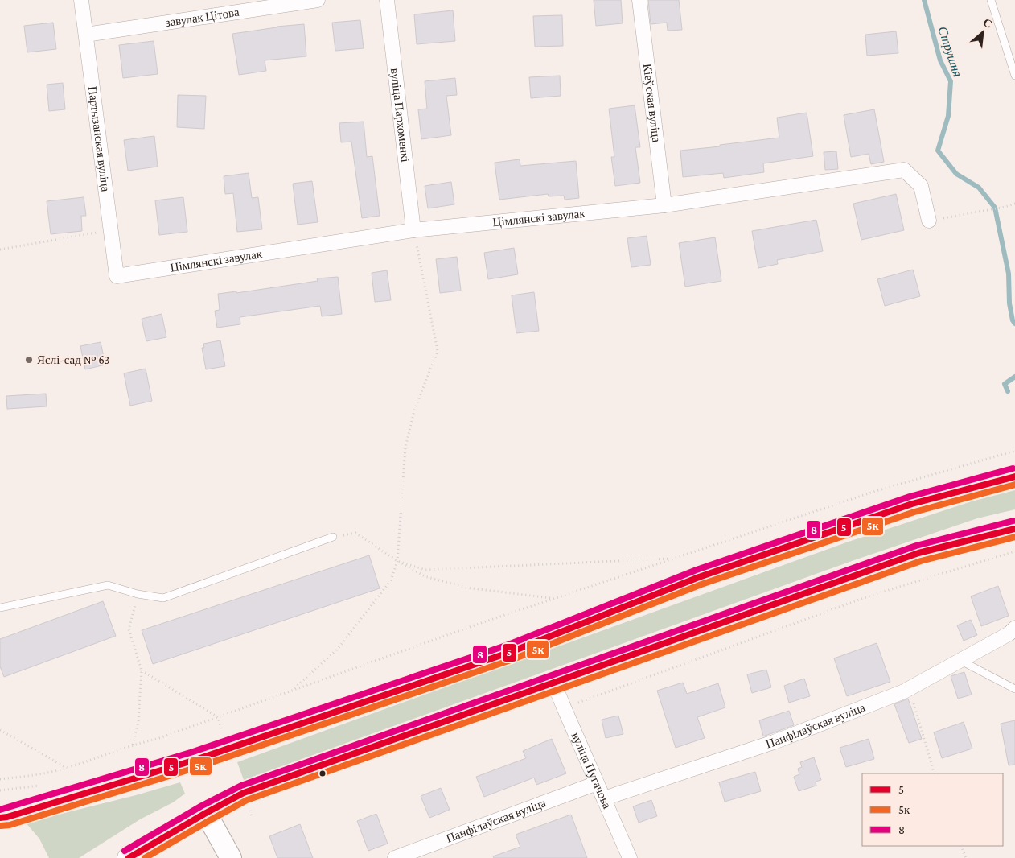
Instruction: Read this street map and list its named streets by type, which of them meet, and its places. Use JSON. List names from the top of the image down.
{
  "streets": {
    "street": [
      "завулак Цітова",
      "Кіеўская вуліца",
      "вуліца Пархоменкі",
      "Партызанская вуліца",
      "Цімлянскі завулак",
      "Панфілаўская вуліца",
      "вуліца Пугачова"
    ]
  },
  "crossings": [
    ["завулак Цітова", "Партызанская вуліца"],
    ["Кіеўская вуліца", "Цімлянскі завулак"],
    ["вуліца Пархоменкі", "Цімлянскі завулак"],
    ["Партызанская вуліца", "Цімлянскі завулак"],
    ["Панфілаўская вуліца", "вуліца Пугачова"]
  ],
  "water": ["Струшня"],
  "places": ["Яслі-сад № 63"],
  "lines": ["transit line 8", "transit line 5", "transit line 5к"],
  "legend": ["5", "5к", "8"],
  "north": "top right"
}
